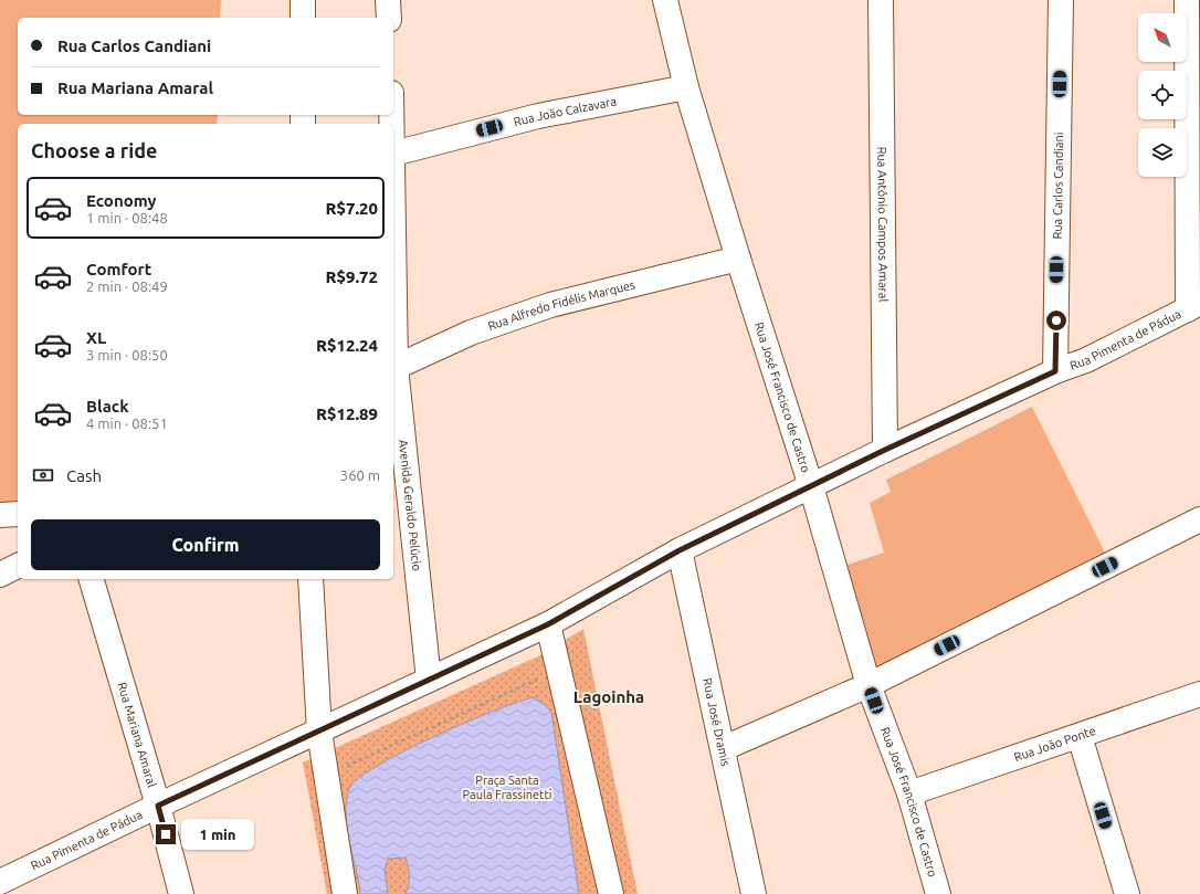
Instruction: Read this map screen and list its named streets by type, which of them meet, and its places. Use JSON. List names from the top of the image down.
{
  "streets": {
    "street": [
      "Rua João Calzavara",
      "Rua Carlos Candiani",
      "Rua Antônio Campos Amaral",
      "Rua Alfredo Fidélis Marques",
      "Rua Pimenta de Pádua",
      "Rua José Francisco de Castro",
      "Avenida Geraldo Pelúcio",
      "Rua José Dramis",
      "Rua Mariana Amaral",
      "Rua João Ponte"
    ]
  },
  "crossings": [
    ["Rua João Calzavara", "Rua José Francisco de Castro"],
    ["Rua João Calzavara", "Avenida Geraldo Pelúcio"],
    ["Rua Carlos Candiani", "Rua Pimenta de Pádua"],
    ["Rua Antônio Campos Amaral", "Rua Pimenta de Pádua"],
    ["Rua Alfredo Fidélis Marques", "Rua José Francisco de Castro"],
    ["Rua Alfredo Fidélis Marques", "Avenida Geraldo Pelúcio"],
    ["Rua Pimenta de Pádua", "Rua José Francisco de Castro"],
    ["Rua Pimenta de Pádua", "Avenida Geraldo Pelúcio"],
    ["Rua Pimenta de Pádua", "Rua José Dramis"],
    ["Rua Pimenta de Pádua", "Rua Mariana Amaral"],
    ["Rua José Francisco de Castro", "Rua João Ponte"]
  ],
  "districts": ["Lagoinha"],
  "parks": ["Praça Santa Paula Frassinetti"],
  "north": "top left",
  "page": {
    "banner": ["Rua Carlos Candiani", "Rua Mariana Amaral"],
    "heading": "Choose a ride",
    "list": [
      {
        "name": "Economy",
        "note": "1 min · 08:48",
        "value": "R$7.20"
      },
      {
        "name": "Comfort",
        "note": "2 min · 08:49",
        "value": "R$9.72"
      },
      {
        "name": "XL",
        "note": "3 min · 08:50",
        "value": "R$12.24"
      },
      {
        "name": "Black",
        "note": "4 min · 08:51",
        "value": "R$12.89"
      }
    ],
    "pay": ["Cash", "360 m"],
    "buttons": "Confirm",
    "bubble": "1 min"
  }
}
